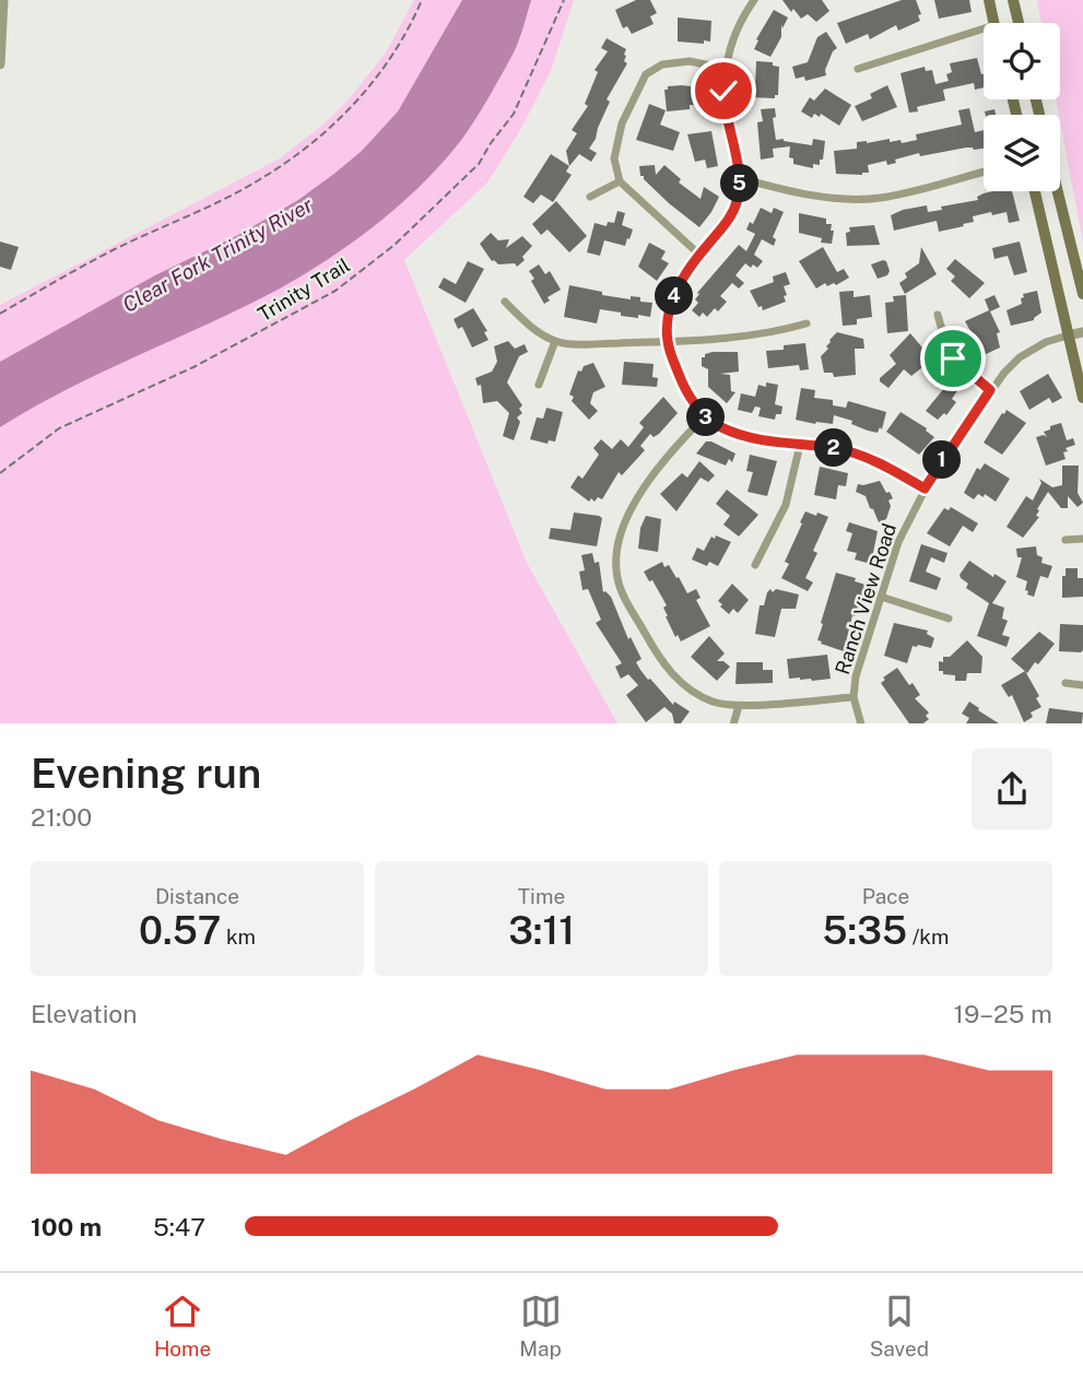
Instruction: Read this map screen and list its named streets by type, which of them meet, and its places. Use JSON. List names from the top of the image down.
{
  "streets": {
    "street": ["Ranch View Road"],
    "path": ["Trinity Trail"]
  },
  "water": ["Clear Fork Trinity River"],
  "page": {
    "pins": [
      "5",
      "4",
      "3",
      "2",
      "1"
    ],
    "heading": ["Evening run", "21:00"],
    "stats": [
      ["Distance", "0.57 km"],
      ["Time", "3:11"],
      ["Pace", "5:35 /km"]
    ],
    "chart": ["Elevation", "19–25 m"],
    "list": [
      {
        "name": "100 m",
        "note": "5:47"
      }
    ],
    "tabs": ["Home", "Map", "Saved"]
  }
}
